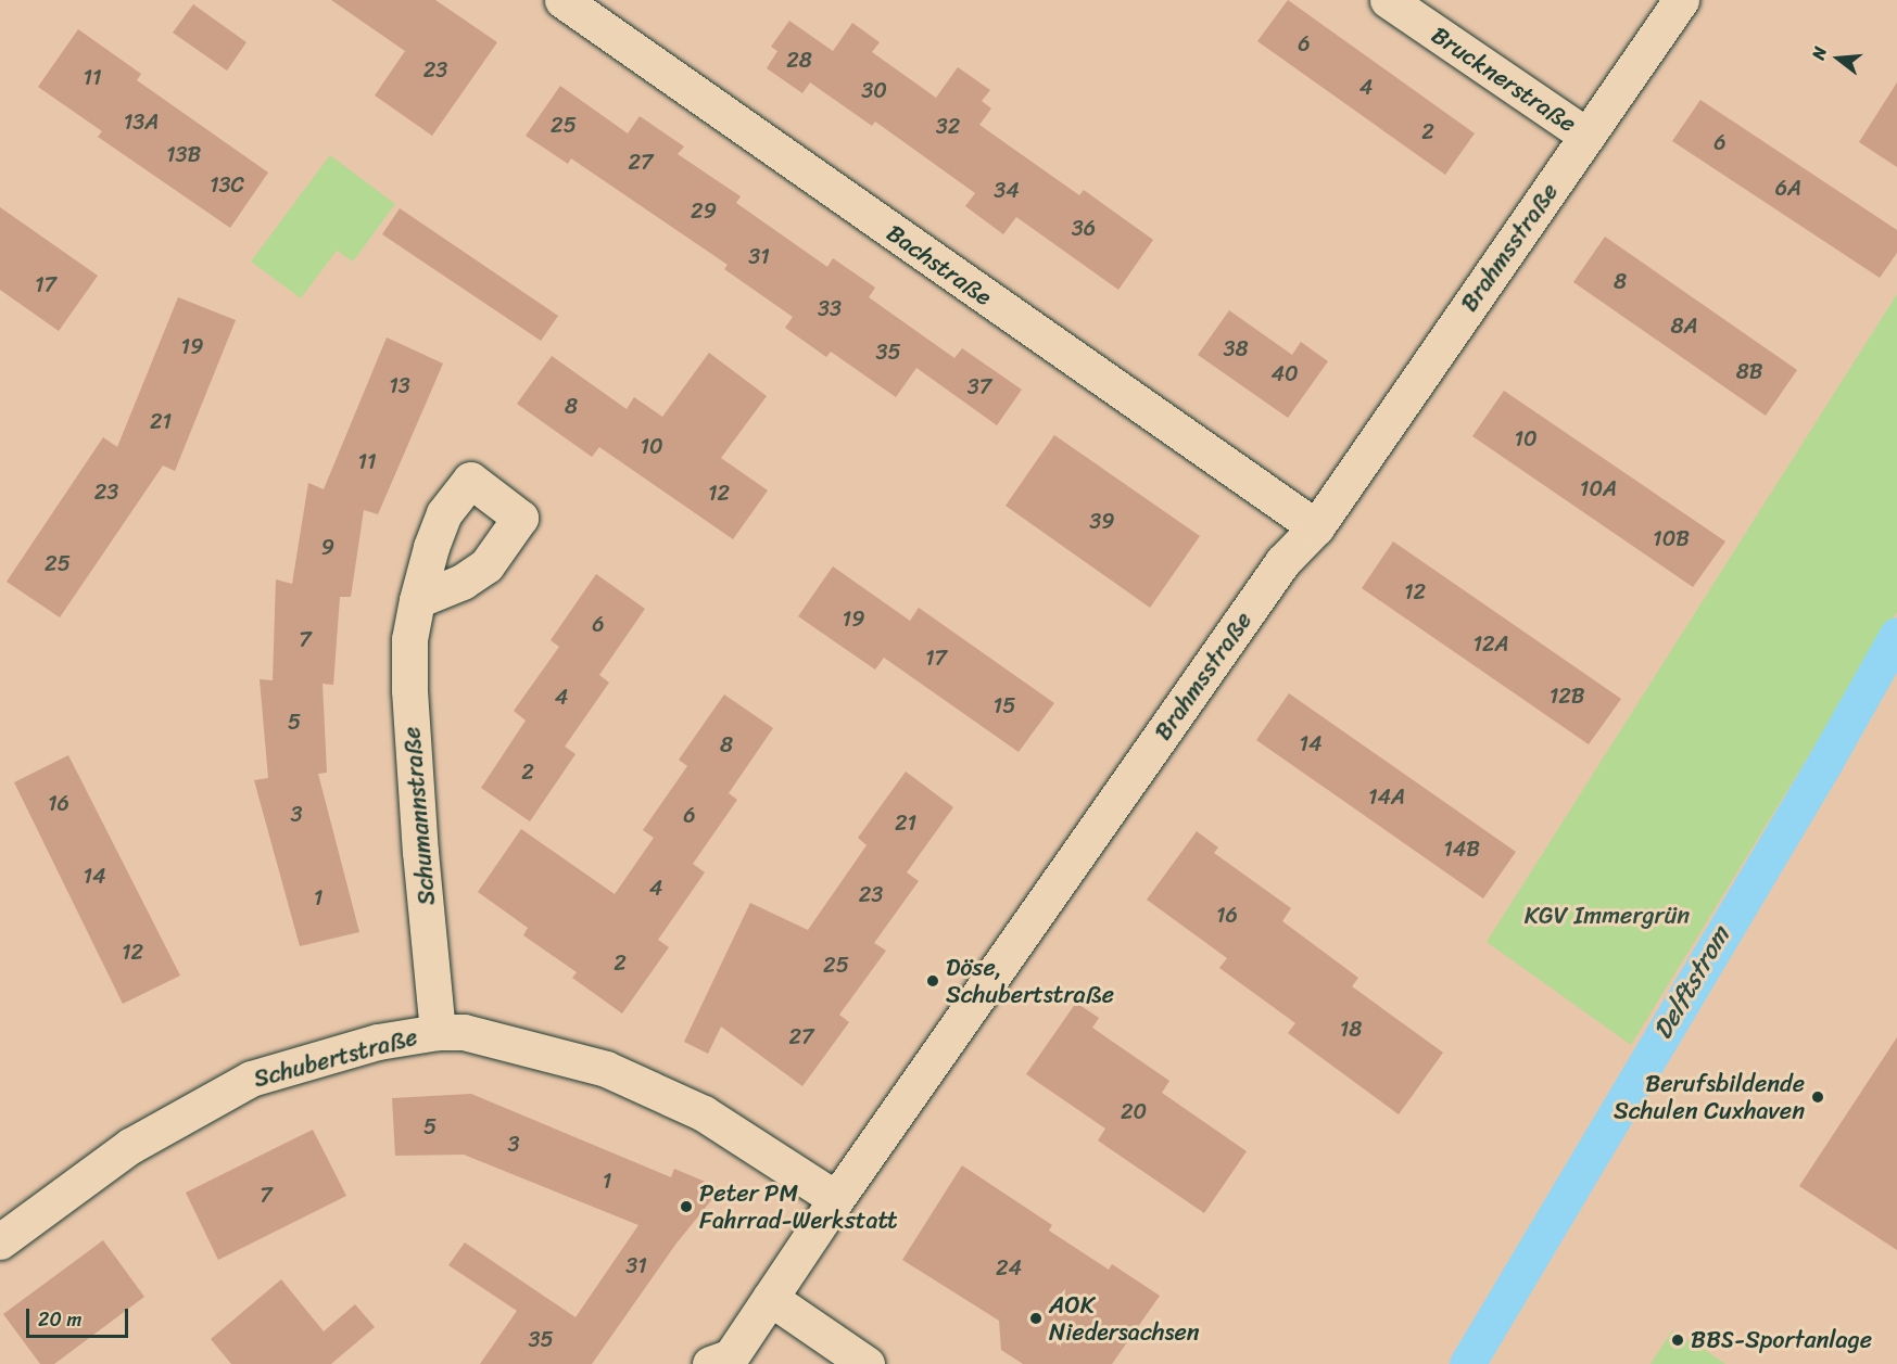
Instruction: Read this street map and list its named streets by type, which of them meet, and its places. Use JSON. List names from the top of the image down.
{
  "streets": {
    "street": [
      "Brucknerstraße",
      "Brahmsstraße",
      "Bachstraße",
      "Schumannstraße",
      "Schubertstraße"
    ]
  },
  "crossings": [
    ["Brucknerstraße", "Brahmsstraße"],
    ["Brahmsstraße", "Bachstraße"],
    ["Brahmsstraße", "Schubertstraße"],
    ["Schumannstraße", "Schubertstraße"]
  ],
  "water": ["Delftstrom"],
  "parks": ["KGV Immergrün"],
  "places": [
    "Döse, Schubertstraße",
    "Berufsbildende Schulen Cuxhaven",
    "Peter PM Fahrrad-Werkstatt",
    "AOK Niedersachsen",
    "BBS-Sportanlage"
  ],
  "house_numbers": [
    "6",
    "28",
    "23",
    "11",
    "4",
    "30",
    "13A",
    "25",
    "32",
    "2",
    "6",
    "13B",
    "27",
    "13C",
    "6A",
    "34",
    "29",
    "36",
    "31",
    "8",
    "17",
    "33",
    "8A",
    "19",
    "38",
    "35",
    "8B",
    "40",
    "13",
    "37",
    "8",
    "21",
    "10",
    "10",
    "11",
    "10A",
    "23",
    "12",
    "39",
    "10B",
    "9",
    "25",
    "12",
    "19",
    "6",
    "7",
    "12A",
    "17",
    "12B",
    "4",
    "15",
    "5",
    "14",
    "8",
    "2",
    "14A",
    "16",
    "3",
    "6",
    "21",
    "14B",
    "14",
    "4",
    "23",
    "1",
    "16",
    "12",
    "2",
    "25",
    "18",
    "27",
    "20",
    "5",
    "3",
    "1",
    "7",
    "31",
    "24",
    "35"
  ],
  "scale_bar": "20 m",
  "north": "left"
}
